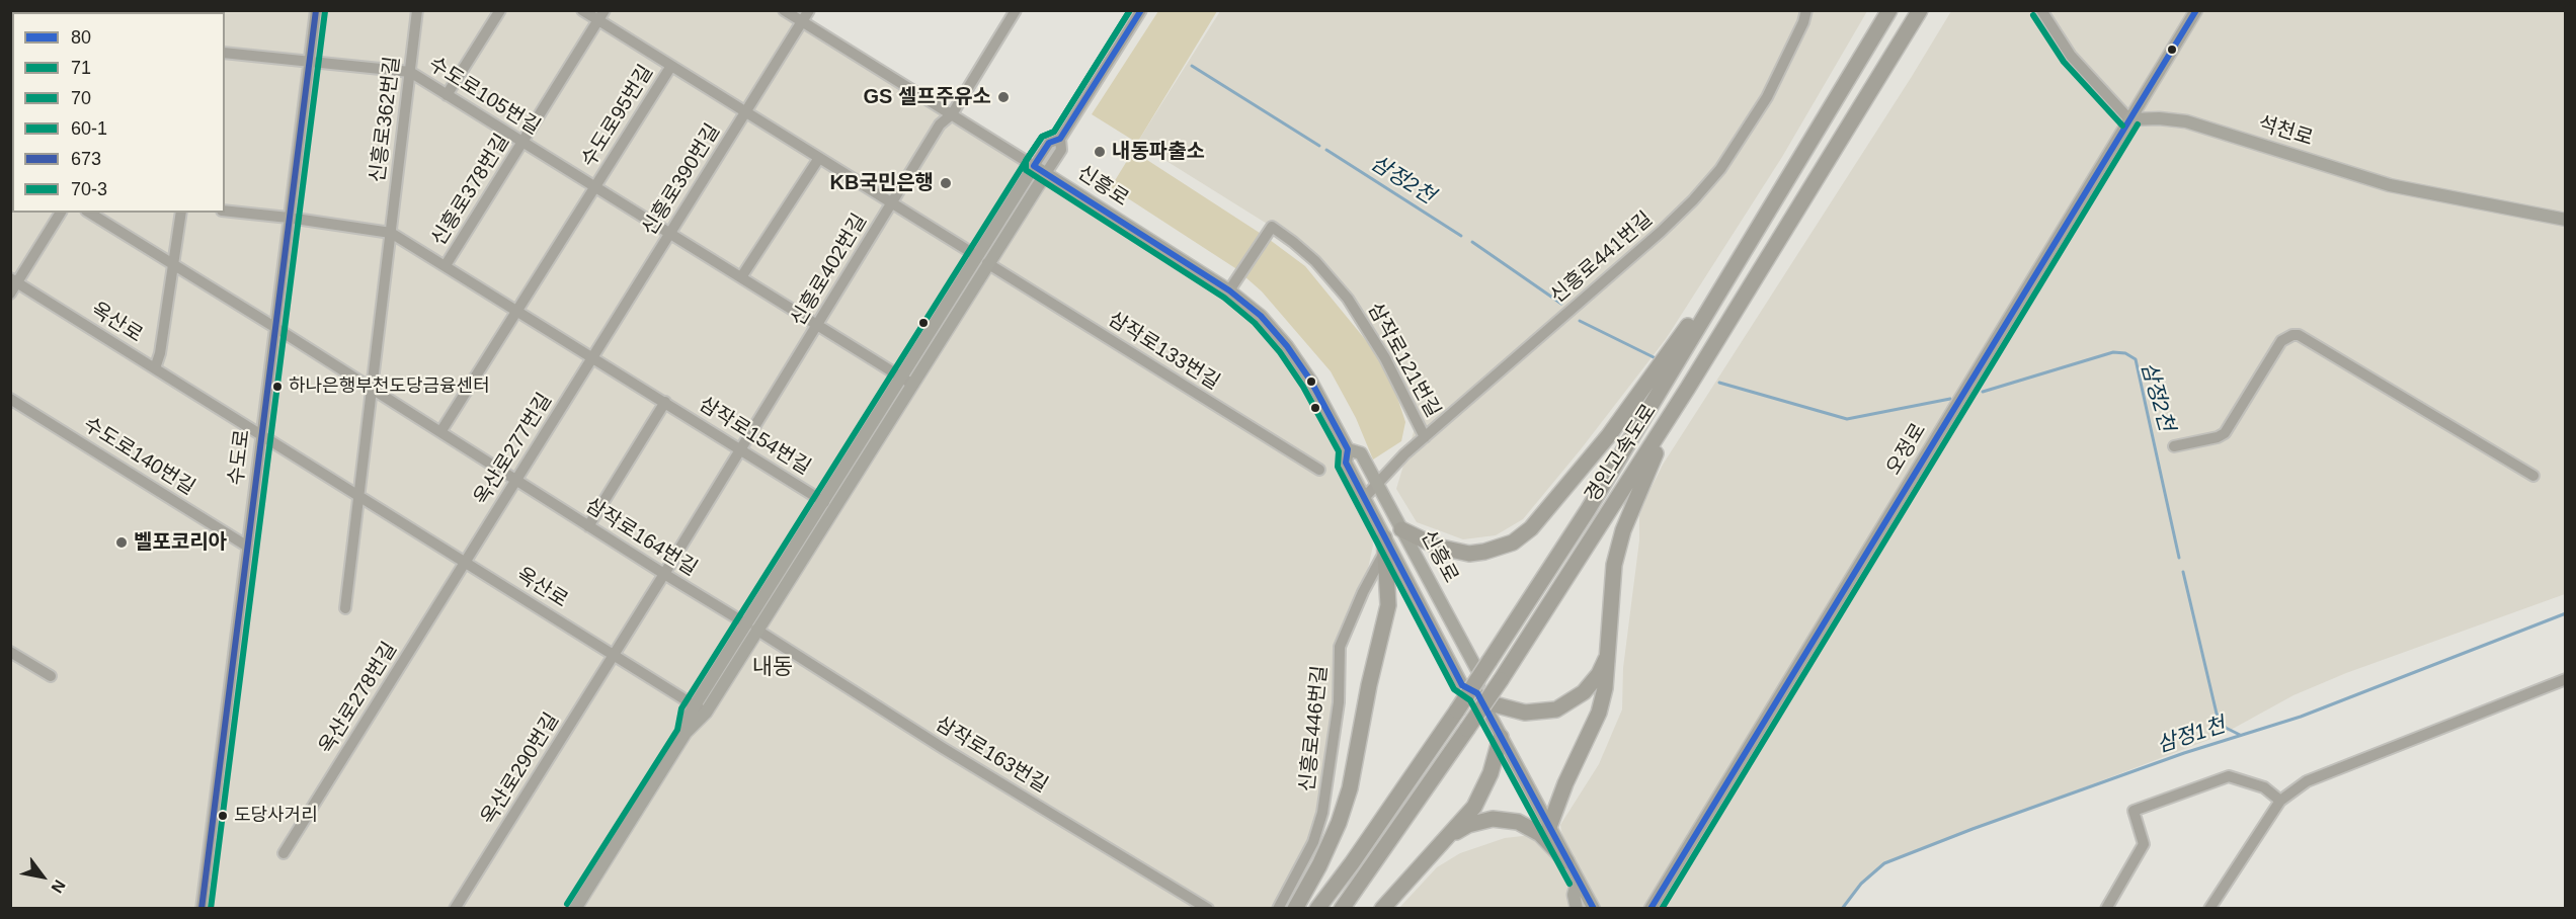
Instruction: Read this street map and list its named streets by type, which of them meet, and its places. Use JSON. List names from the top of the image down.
{
  "streets": {
    "highway": ["경인고속도로"],
    "main road": ["석천로", "신흥로", "오정로"],
    "street": [
      "수도로105번길",
      "수도로95번길",
      "신흥로362번길",
      "신흥로390번길",
      "신흥로378번길",
      "신흥로441번길",
      "신흥로402번길",
      "옥산로",
      "삼작로133번길",
      "삼작로121번길",
      "삼작로154번길",
      "옥산로277번길",
      "수도로140번길",
      "수도로",
      "삼작로164번길",
      "옥산로278번길",
      "신흥로446번길",
      "삼작로163번길",
      "옥산로290번길"
    ]
  },
  "crossings": [
    ["수도로105번길", "수도로95번길"],
    ["수도로105번길", "신흥로362번길"],
    ["수도로105번길", "신흥로390번길"],
    ["수도로105번길", "신흥로378번길"],
    ["수도로105번길", "신흥로402번길"],
    ["수도로105번길", "수도로"],
    ["수도로95번길", "신흥로390번길"],
    ["수도로95번길", "신흥로378번길"],
    ["수도로95번길", "신흥로402번길"],
    ["수도로95번길", "삼작로133번길"],
    ["신흥로362번길", "옥산로"],
    ["신흥로362번길", "삼작로154번길"],
    ["신흥로362번길", "삼작로164번길"],
    ["석천로", "오정로"],
    ["신흥로390번길", "신흥로"],
    ["신흥로390번길", "삼작로154번길"],
    ["신흥로390번길", "옥산로277번길"],
    ["신흥로", "신흥로441번길"],
    ["신흥로", "신흥로402번길"],
    ["신흥로", "삼작로121번길"],
    ["신흥로", "신흥로446번길"],
    ["신흥로378번길", "삼작로154번길"],
    ["신흥로441번길", "삼작로121번길"],
    ["신흥로402번길", "삼작로133번길"],
    ["신흥로402번길", "삼작로154번길"],
    ["신흥로402번길", "삼작로164번길"],
    ["신흥로402번길", "옥산로290번길"],
    ["옥산로", "옥산로277번길"],
    ["옥산로", "수도로"],
    ["옥산로", "옥산로278번길"],
    ["옥산로", "옥산로290번길"],
    ["삼작로154번길", "옥산로277번길"],
    ["옥산로277번길", "삼작로164번길"],
    ["옥산로277번길", "옥산로278번길"],
    ["수도로140번길", "수도로"],
    ["수도로", "삼작로164번길"],
    ["삼작로164번길", "삼작로163번길"],
    ["삼작로164번길", "옥산로290번길"]
  ],
  "districts": ["내동"],
  "water": ["삼정2천", "삼정1천"],
  "places": [
    "GS 셀프주유소",
    "내동파출소",
    "KB국민은행",
    "하나은행부천도당금융센터",
    "벨포코리아",
    "도당사거리"
  ],
  "lines": [
    "transit line 80",
    "transit line 71",
    "transit line 70",
    "transit line 673",
    "transit line 70-3",
    "transit line 60-1"
  ],
  "legend": [
    "80",
    "71",
    "70",
    "60-1",
    "673",
    "70-3"
  ],
  "north": "bottom right"
}
